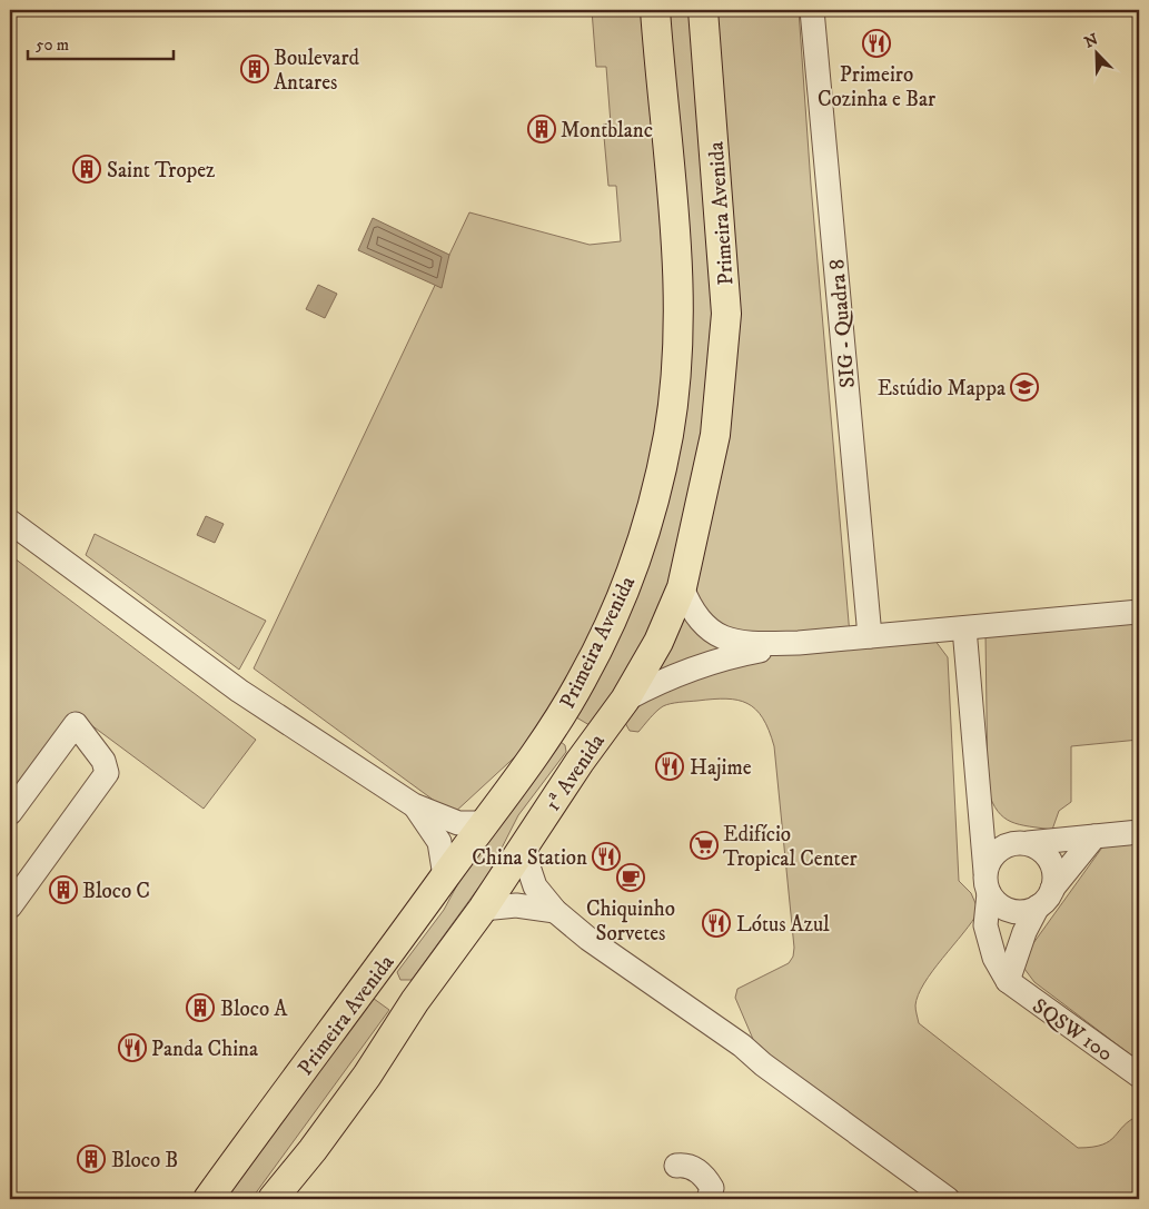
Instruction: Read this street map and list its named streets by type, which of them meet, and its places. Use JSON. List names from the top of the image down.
{
  "streets": {
    "main road": ["Primeira Avenida", "1ª Avenida"],
    "street": ["SIG - Quadra 8", "SQSW 100"]
  },
  "crossings": [
    ["Primeira Avenida", "1ª Avenida"]
  ],
  "places": {
    "restaurant": [
      "Primeiro Cozinha e Bar",
      "Hajime",
      "China Station",
      "Lótus Azul",
      "Panda China"
    ],
    "building": [
      "Boulevard Antares",
      "Montblanc",
      "Saint Tropez",
      "Bloco C",
      "Bloco A",
      "Bloco B"
    ],
    "school or university": ["Estúdio Mappa"],
    "supermarket": ["Edifício Tropical Center"],
    "cafe": ["Chiquinho Sorvetes"]
  },
  "scale_bar": "50 m",
  "north": "top left"
}
